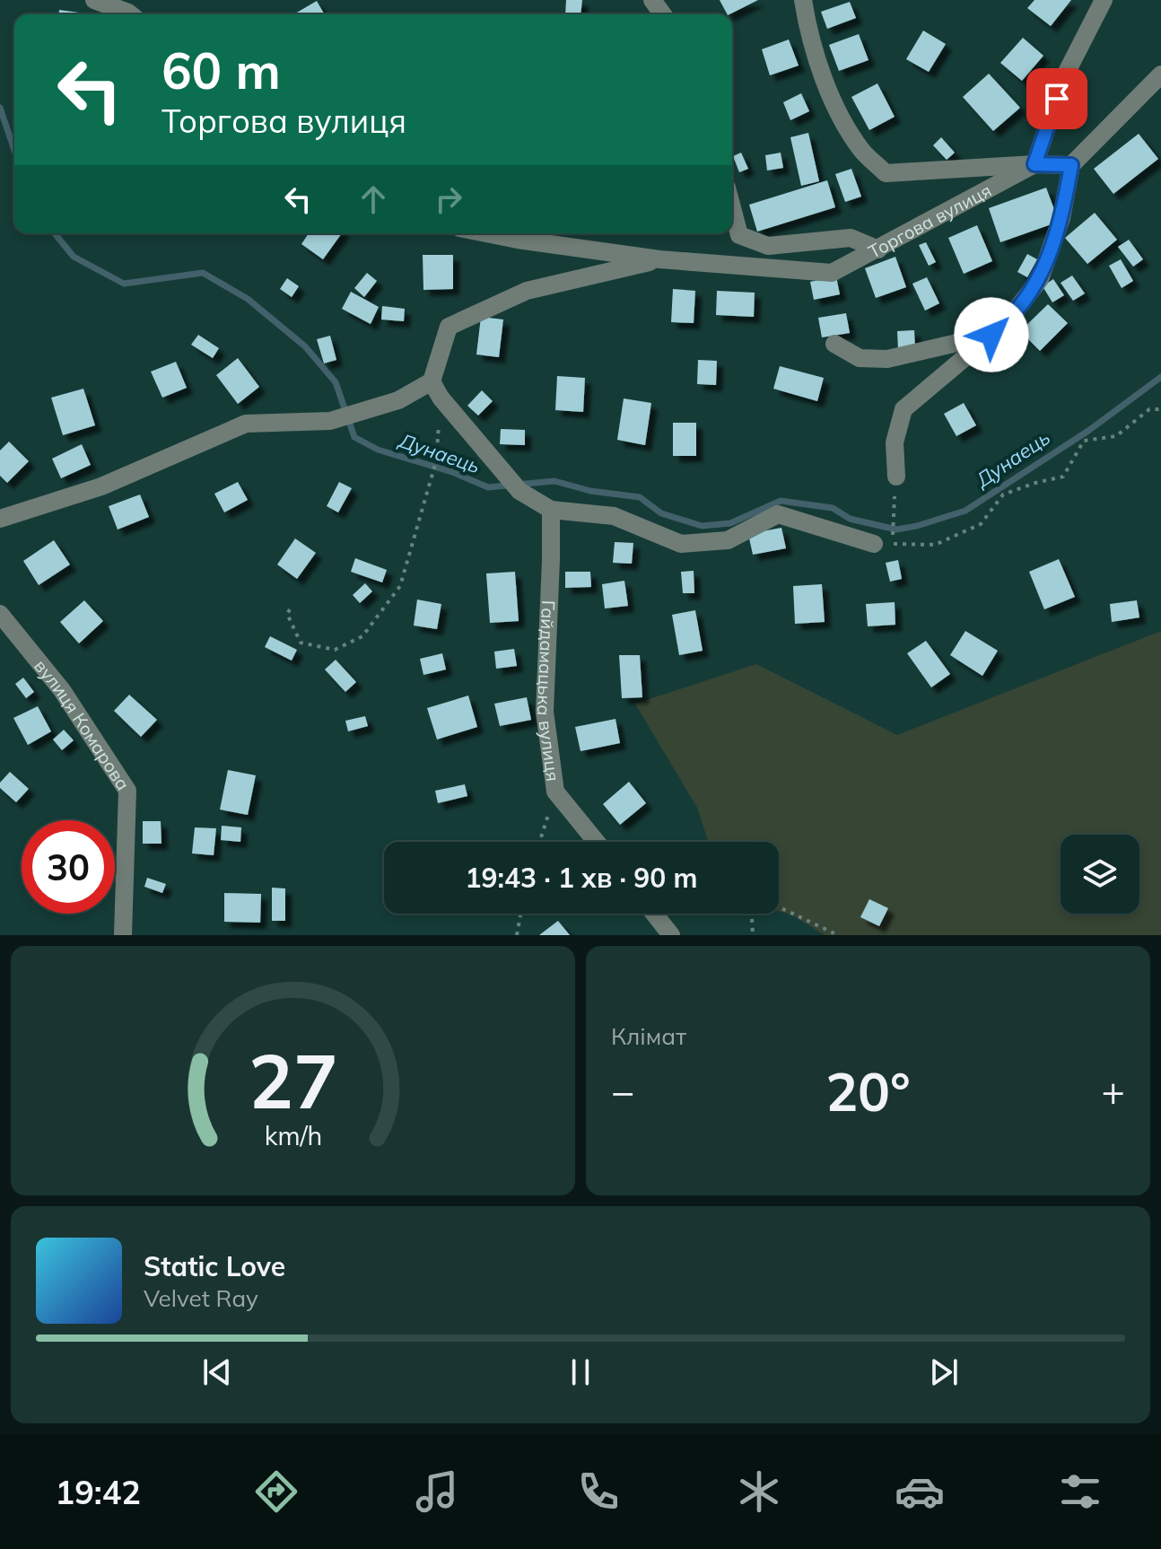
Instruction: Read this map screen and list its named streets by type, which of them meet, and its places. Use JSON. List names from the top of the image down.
{
  "streets": {
    "street": ["Торгова вулиця", "Гайдамацька вулиця", "вулиця Комарова"]
  },
  "water": ["Дунаець"],
  "page": {
    "turn": ["60 m", "Торгова вулиця"],
    "limit": "30",
    "trip": "19:43 · 1 хв · 90 m",
    "tile": "Клімат",
    "heat": ["−", "20°", "+"],
    "song": ["Static Love", "Velvet Ray"],
    "tabs": "19:42",
    "gauge": ["27", "km/h"]
  }
}
